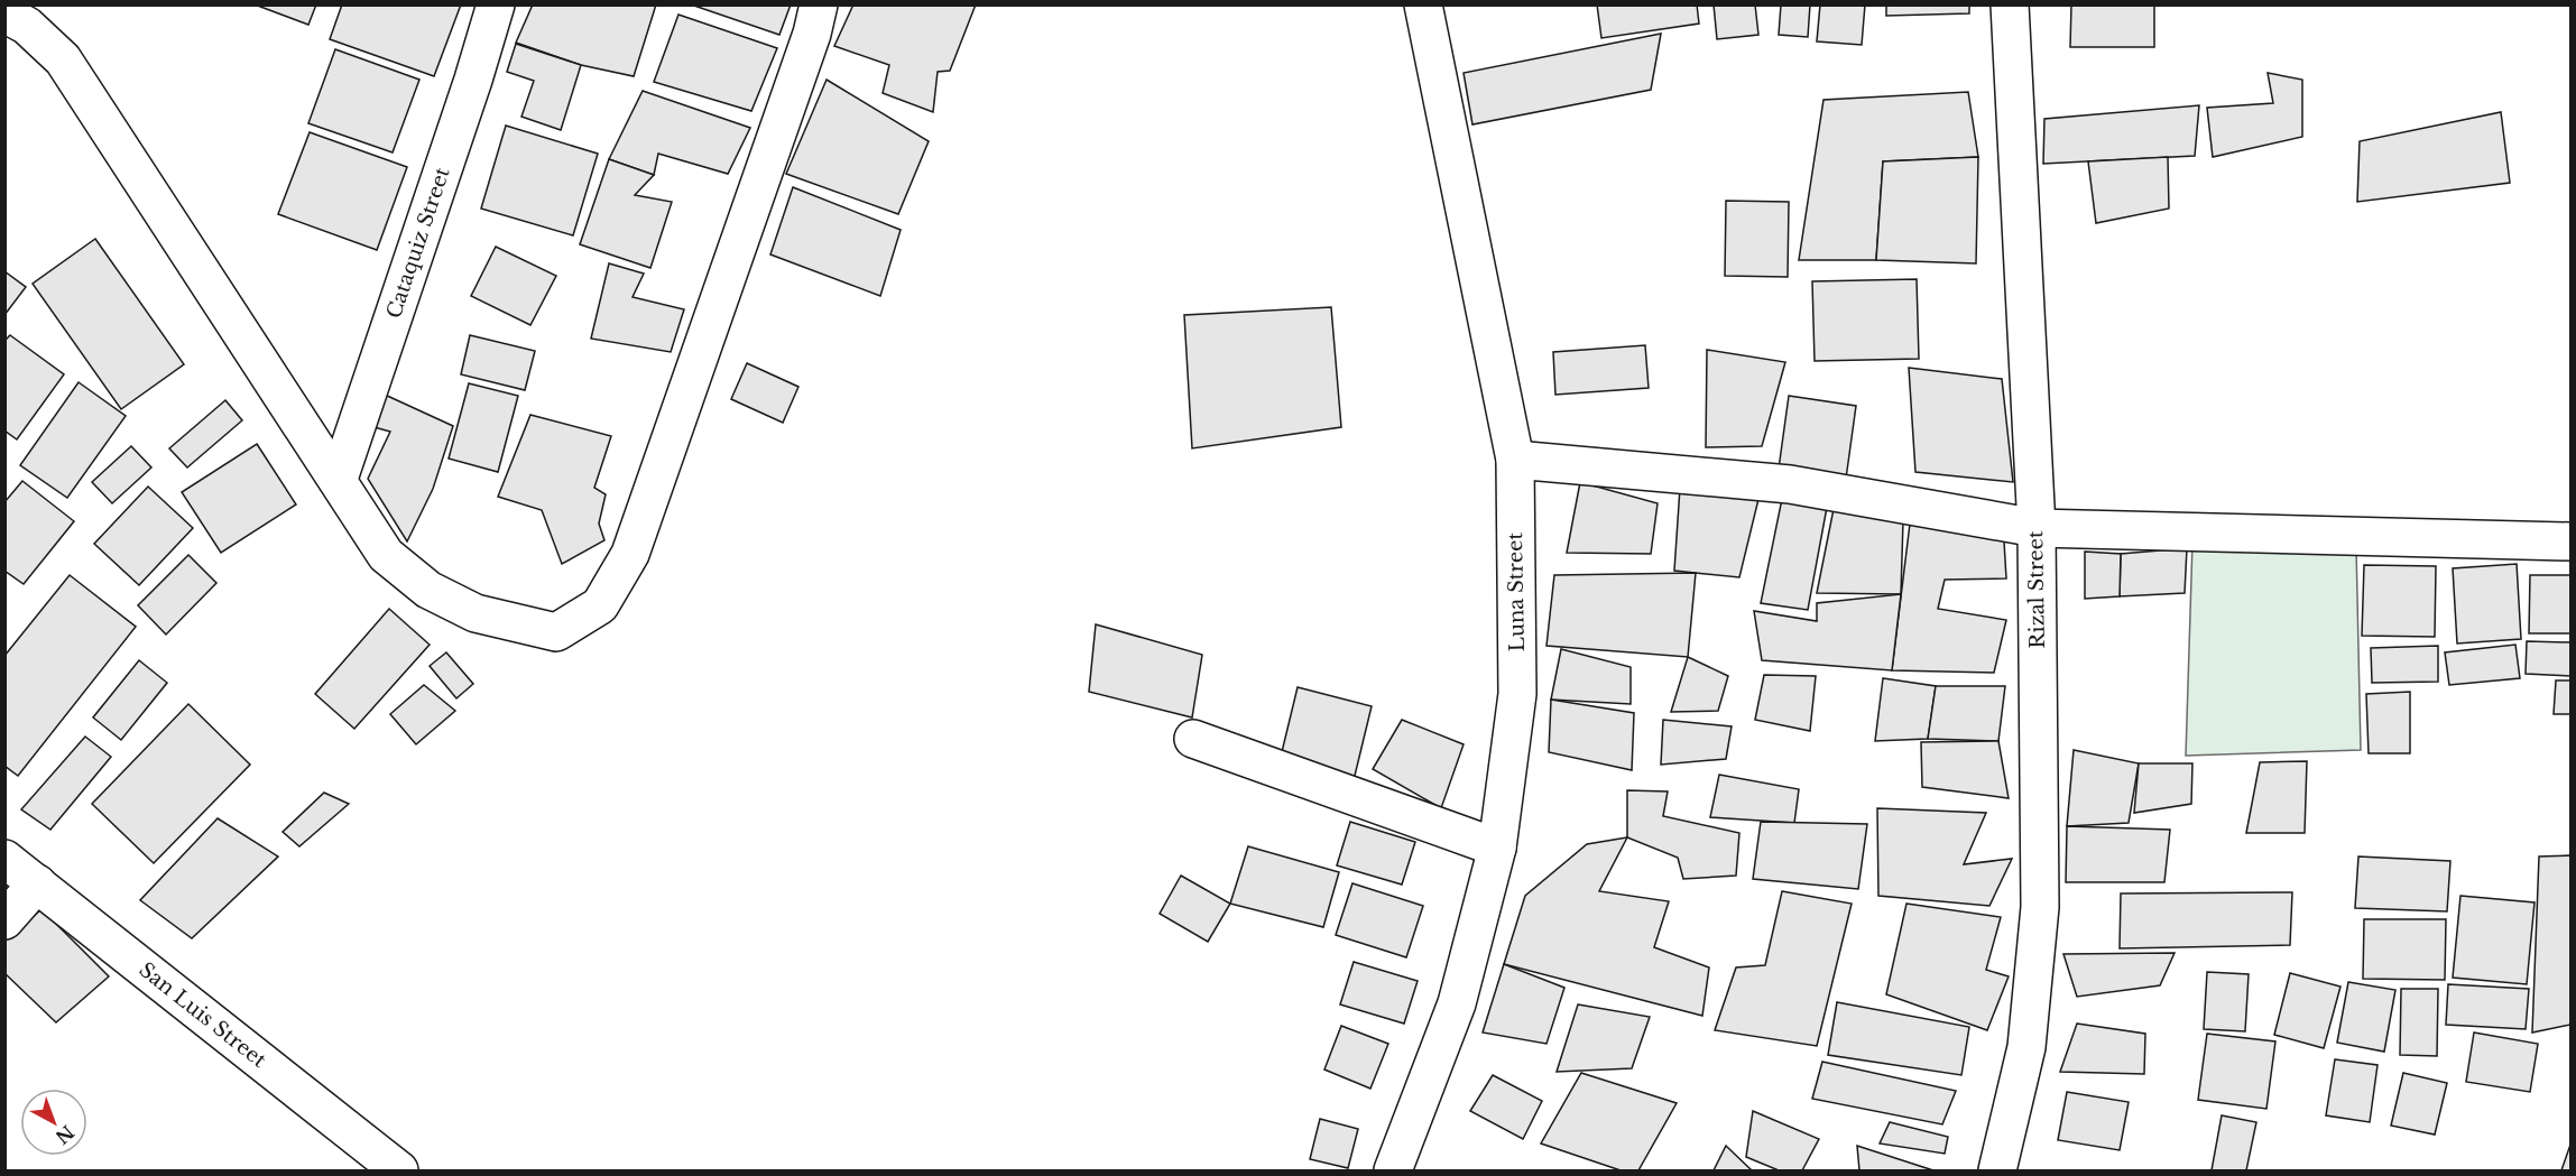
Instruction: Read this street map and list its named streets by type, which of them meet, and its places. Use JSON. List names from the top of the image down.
{
  "streets": {
    "street": [
      "Cataquiz Street",
      "Rizal Street",
      "Luna Street",
      "San Luis Street"
    ]
  },
  "north": "bottom right"
}
